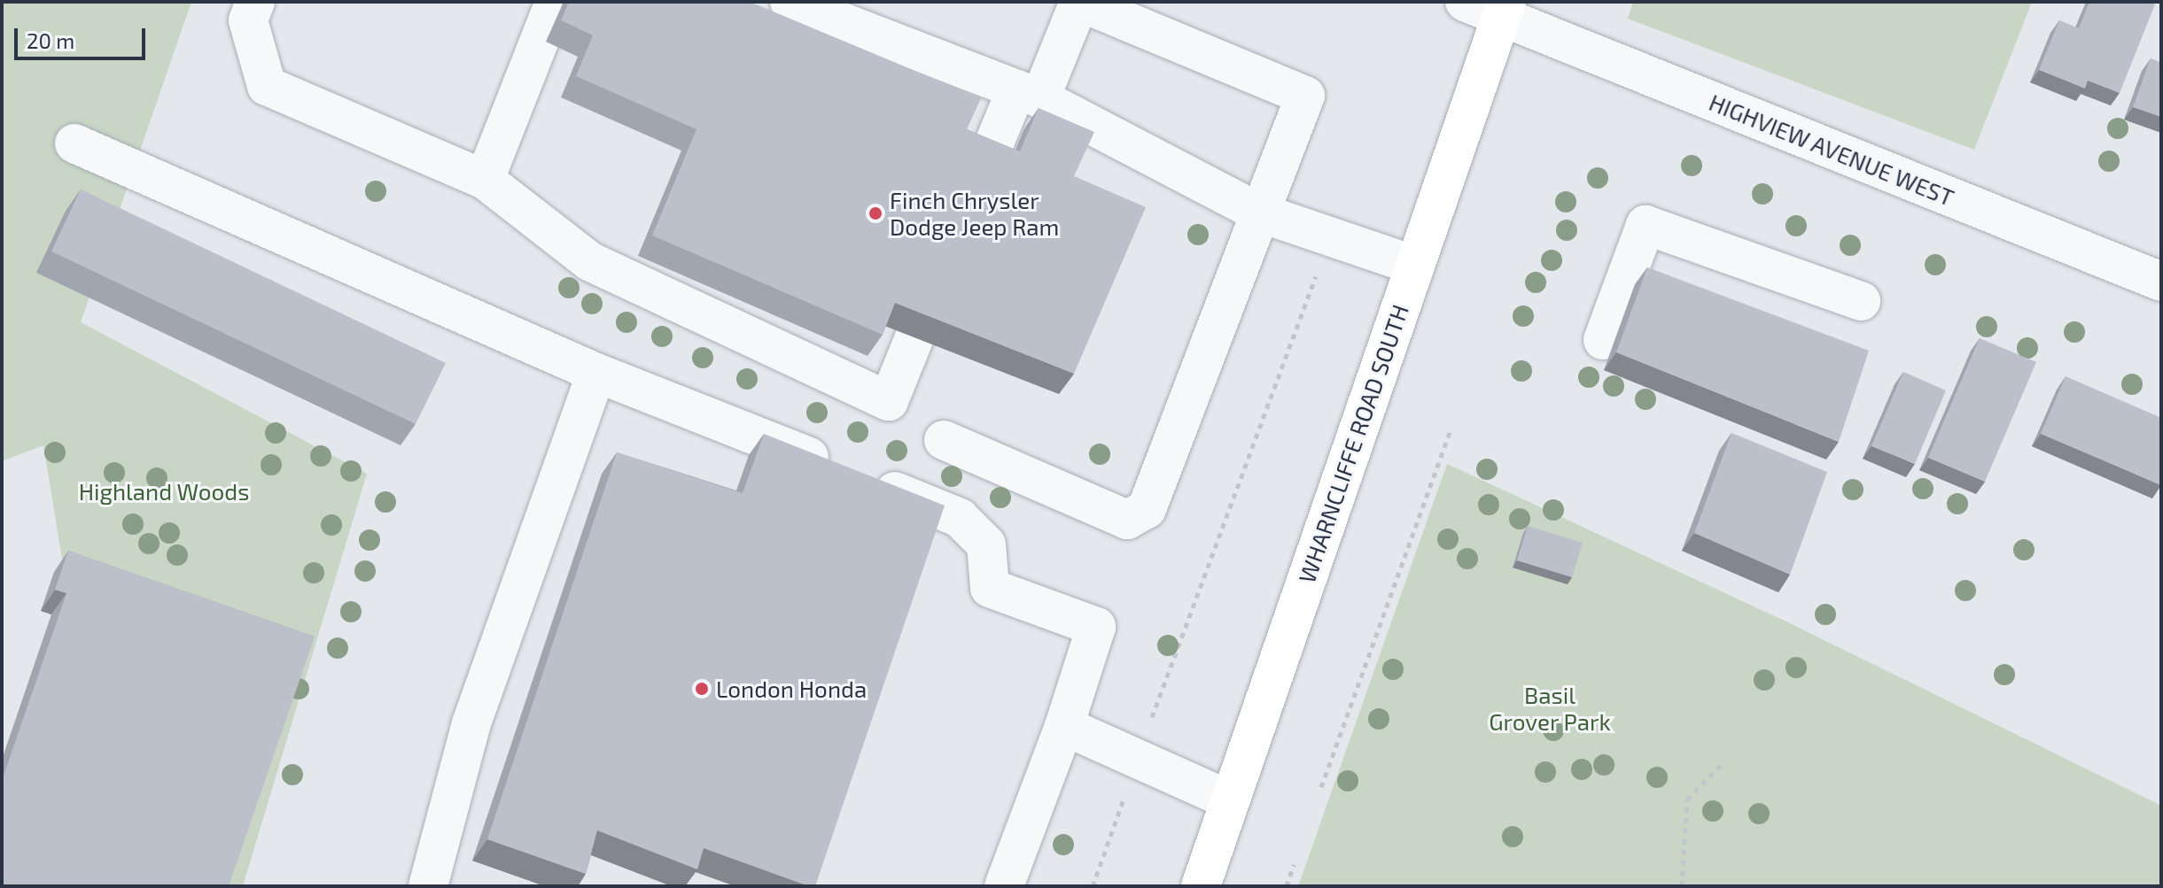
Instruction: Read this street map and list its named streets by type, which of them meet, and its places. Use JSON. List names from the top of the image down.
{
  "streets": {
    "main road": ["WHARNCLIFFE ROAD SOUTH"],
    "street": ["HIGHVIEW AVENUE WEST"]
  },
  "crossings": [
    ["HIGHVIEW AVENUE WEST", "WHARNCLIFFE ROAD SOUTH"]
  ],
  "parks": ["Highland Woods", "Basil Grover Park"],
  "places": ["Finch Chrysler Dodge Jeep Ram", "London Honda"],
  "scale_bar": "20 m"
}
